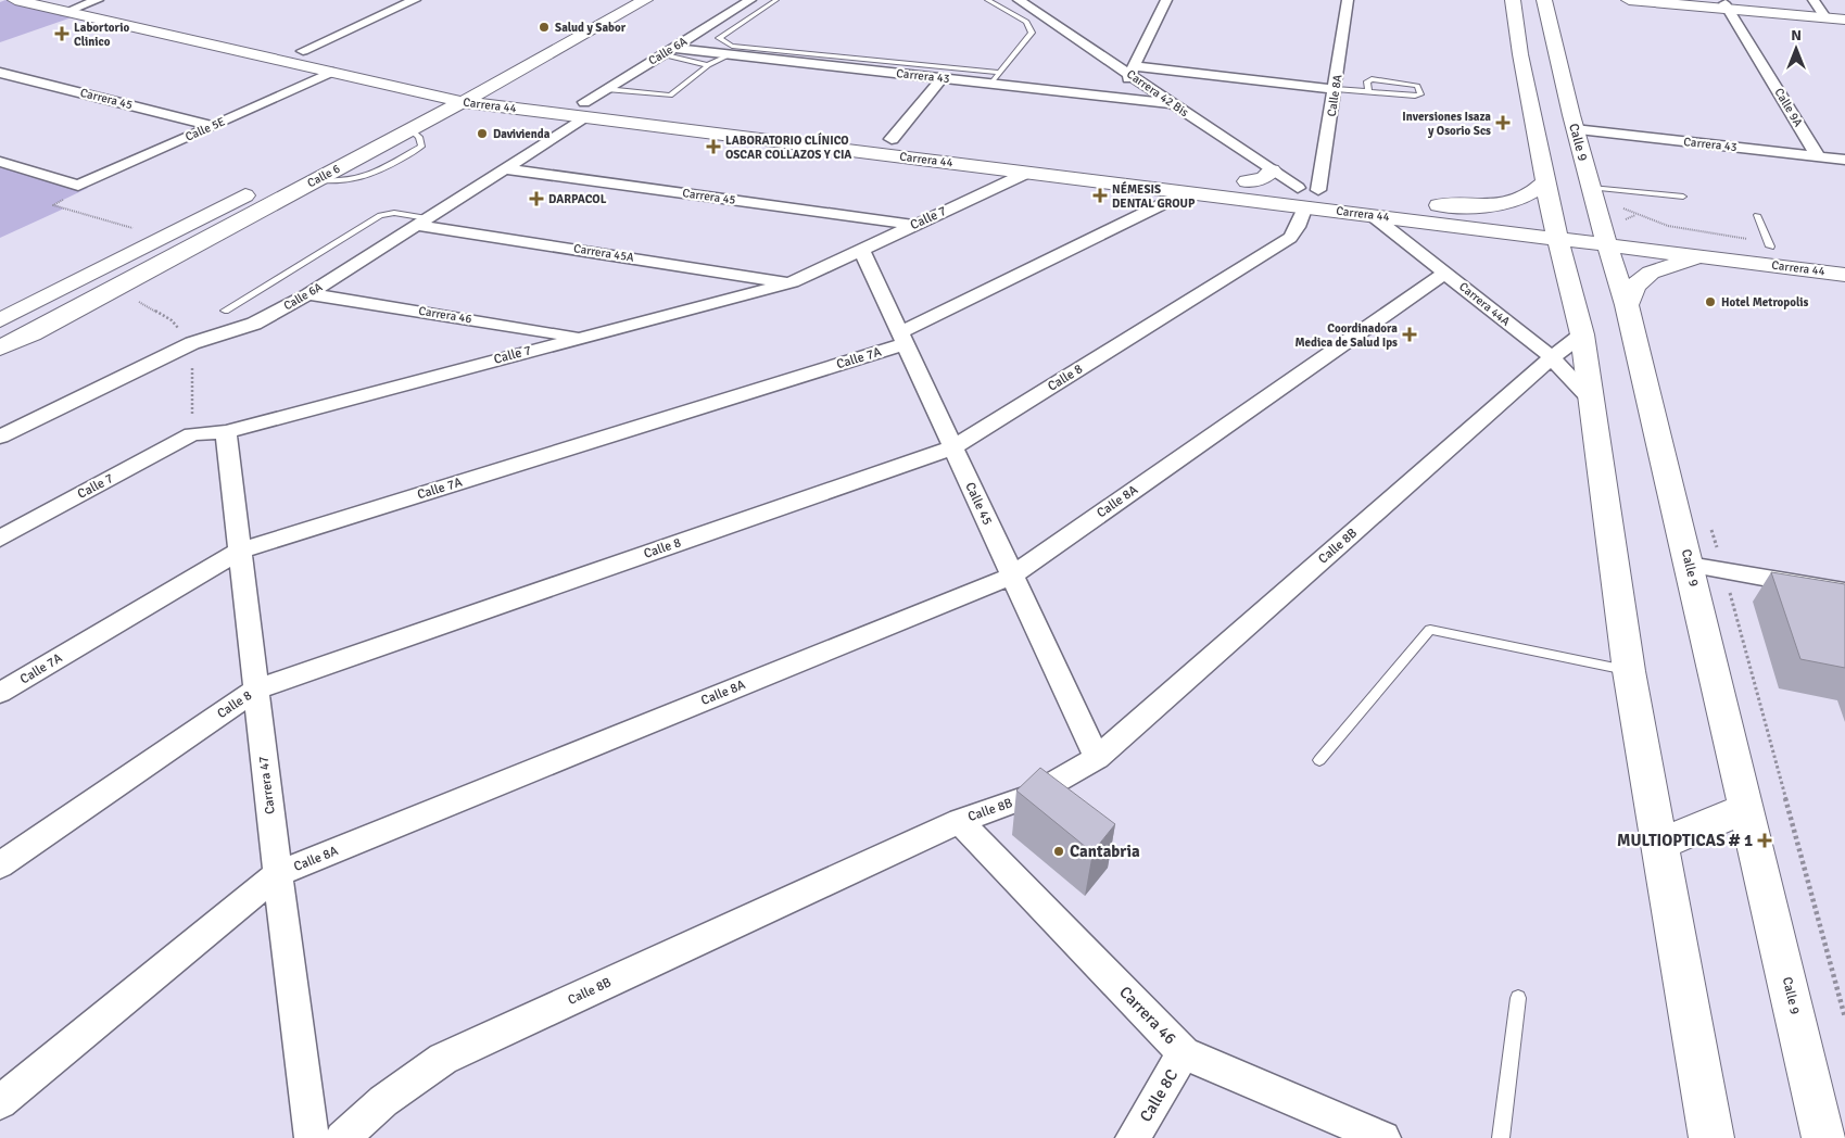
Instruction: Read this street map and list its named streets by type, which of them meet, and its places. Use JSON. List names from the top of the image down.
{
  "streets": {
    "main road": ["Carrera 44", "Calle 9", "Calle 6"],
    "street": [
      "Calle 6A",
      "Carrera 43",
      "Carrera 42 Bis",
      "Calle 8A",
      "Carrera 45",
      "Calle 9A",
      "Calle 5E",
      "Calle 7",
      "Carrera 45A",
      "Carrera 44A",
      "Carrera 46",
      "Calle 7A",
      "Calle 8",
      "Calle 45",
      "Calle 8B",
      "Carrera 47",
      "Calle 8C"
    ]
  },
  "crossings": [
    ["Calle 6A", "Carrera 43"],
    ["Calle 6A", "Carrera 45"],
    ["Calle 6A", "Carrera 44"],
    ["Calle 6A", "Carrera 45A"],
    ["Calle 6A", "Carrera 46"],
    ["Carrera 43", "Carrera 42 Bis"],
    ["Carrera 43", "Calle 9A"],
    ["Carrera 43", "Calle 9"],
    ["Carrera 42 Bis", "Carrera 44"],
    ["Carrera 42 Bis", "Calle 8"],
    ["Calle 8A", "Carrera 44"],
    ["Calle 8A", "Carrera 44A"],
    ["Calle 8A", "Calle 45"],
    ["Calle 8A", "Carrera 47"],
    ["Carrera 45", "Calle 5E"],
    ["Carrera 45", "Calle 7"],
    ["Carrera 44", "Calle 5E"],
    ["Carrera 44", "Calle 9"],
    ["Carrera 44", "Calle 6"],
    ["Carrera 44", "Calle 7"],
    ["Carrera 44", "Carrera 44A"],
    ["Carrera 44", "Calle 7A"],
    ["Carrera 44", "Calle 8"],
    ["Calle 7", "Carrera 45A"],
    ["Calle 7", "Carrera 46"],
    ["Calle 7", "Calle 45"],
    ["Calle 7", "Carrera 47"],
    ["Carrera 44A", "Calle 8B"],
    ["Carrera 46", "Calle 8B"],
    ["Carrera 46", "Calle 8C"],
    ["Calle 7A", "Calle 45"],
    ["Calle 7A", "Carrera 47"],
    ["Calle 8", "Calle 45"],
    ["Calle 8", "Carrera 47"],
    ["Calle 45", "Calle 8B"]
  ],
  "places": {
    "other": [
      "Salud y Sabor",
      "Davivienda",
      "Hotel Metropolis",
      "Cantabria"
    ],
    "health": [
      "Labortorio Clinico",
      "Inversiones Isaza y Osorio Scs",
      "LABORATORIO CLÍNICO OSCAR COLLAZOS Y CIA",
      "NÉMESIS DENTAL GROUP",
      "DARPACOL",
      "Coordinadora Medica de Salud Ips",
      "MULTIOPTICAS # 1"
    ]
  },
  "north": "top"
}
